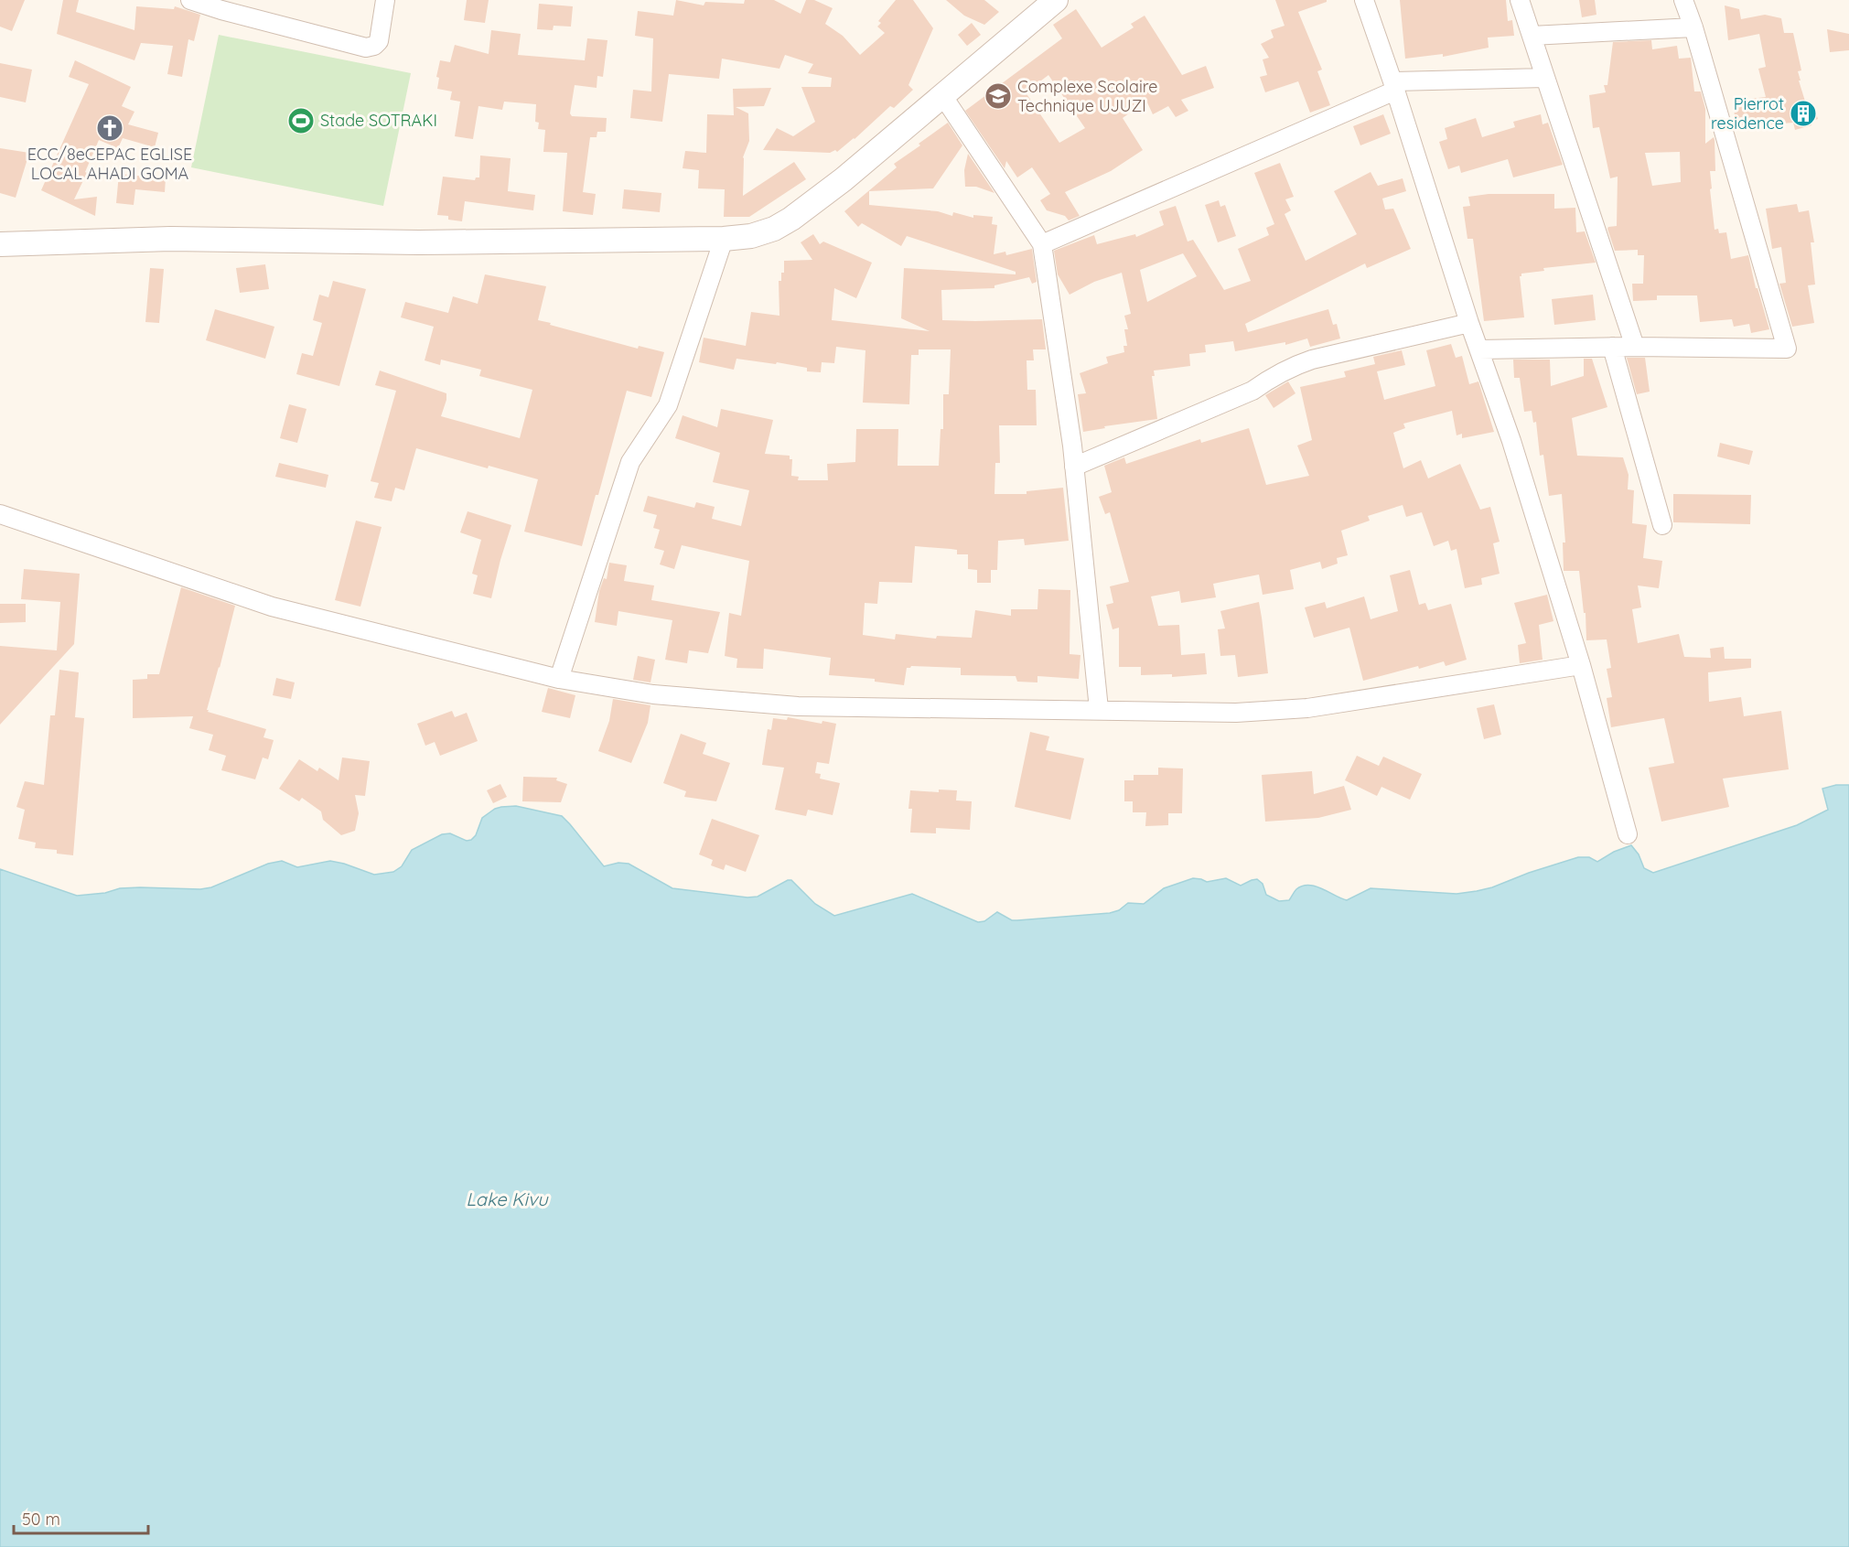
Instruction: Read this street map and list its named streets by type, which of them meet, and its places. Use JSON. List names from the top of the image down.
{
  "water": ["Lake Kivu"],
  "places": {
    "school or university": ["Complexe Scolaire Technique UJUZI"],
    "building": ["Pierrot residence"],
    "sports": ["Stade SOTRAKI"],
    "church": ["ECC/8eCEPAC EGLISE LOCAL AHADI GOMA"]
  },
  "scale_bar": "50 m"
}
